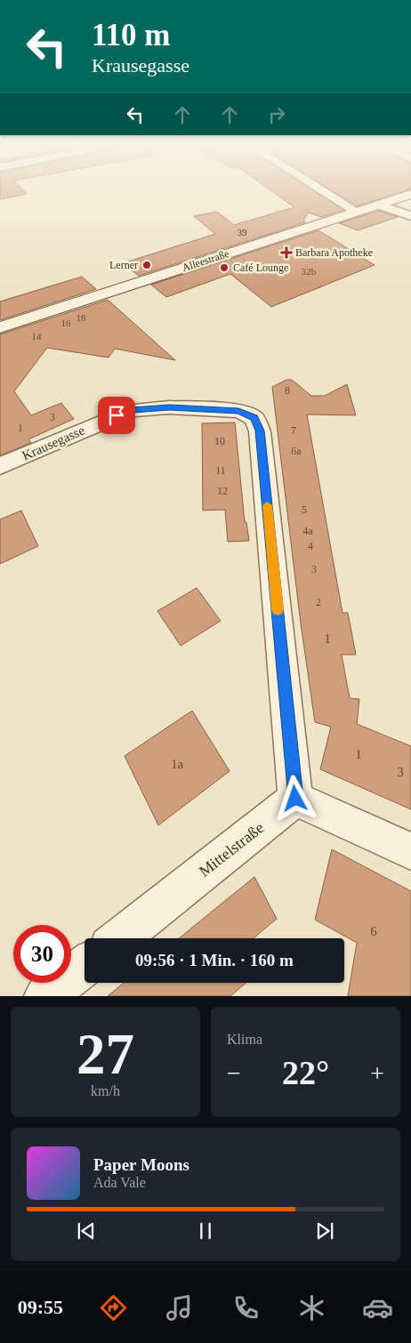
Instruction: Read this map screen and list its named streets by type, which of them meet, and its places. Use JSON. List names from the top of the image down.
{
  "streets": {
    "street": ["Alleestraße", "Krausegasse", "Mittelstraße"]
  },
  "crossings": [
    ["Krausegasse", "Mittelstraße"]
  ],
  "places": {
    "health": ["Barbara Apotheke"],
    "other": ["Lerner", "Café Lounge"]
  },
  "house_numbers": [
    "39",
    "32b",
    "18",
    "16",
    "14",
    "8",
    "3",
    "1",
    "7",
    "10",
    "6a",
    "11",
    "12",
    "5",
    "4a",
    "4",
    "3",
    "2",
    "1",
    "1",
    "1a",
    "3",
    "6"
  ],
  "page": {
    "turn": ["110 m", "Krausegasse"],
    "limit": "30",
    "trip": "09:56 · 1 Min. · 160 m",
    "tile": [
      ["27", "km/h"],
      "Klima"
    ],
    "heat": ["−", "22°", "+"],
    "song": ["Paper Moons", "Ada Vale"],
    "tabs": "09:55"
  }
}
